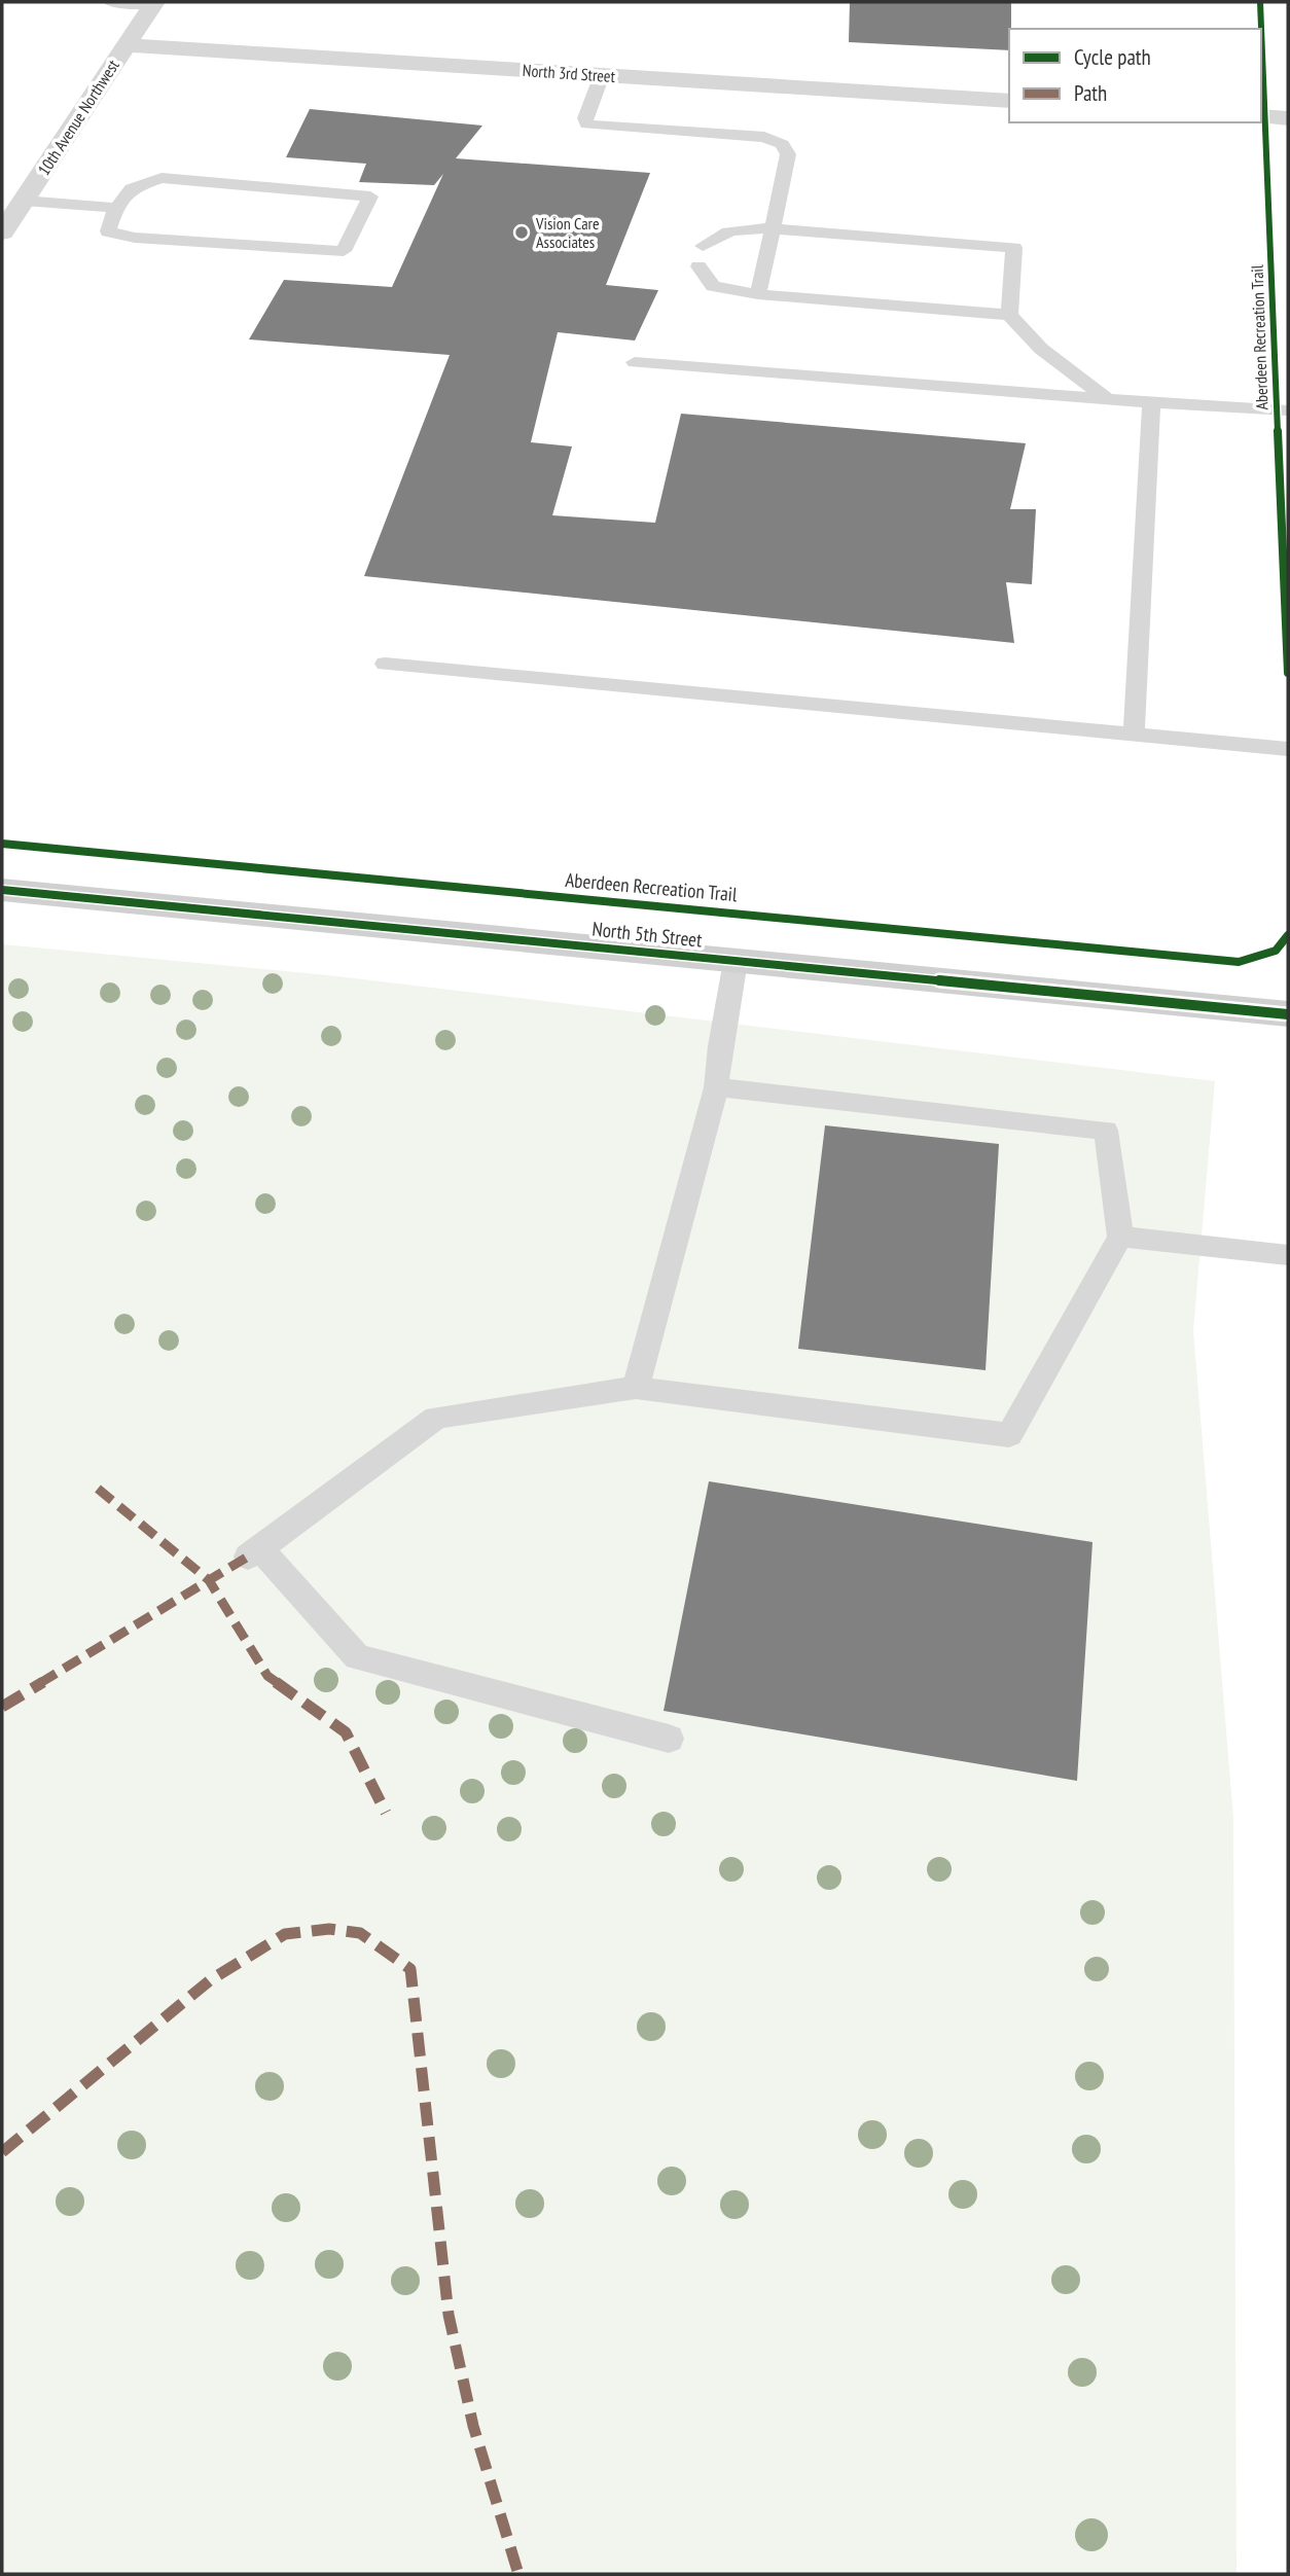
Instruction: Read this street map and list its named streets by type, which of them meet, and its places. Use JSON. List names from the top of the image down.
{
  "streets": {
    "street": ["North 3rd Street", "10th Avenue Northwest", "North 5th Street"],
    "cycle path": ["Aberdeen Recreation Trail"]
  },
  "crossings": [
    ["North 3rd Street", "10th Avenue Northwest"]
  ],
  "places": ["Vision Care Associates"],
  "legend": ["Cycle path", "Path"]
}
